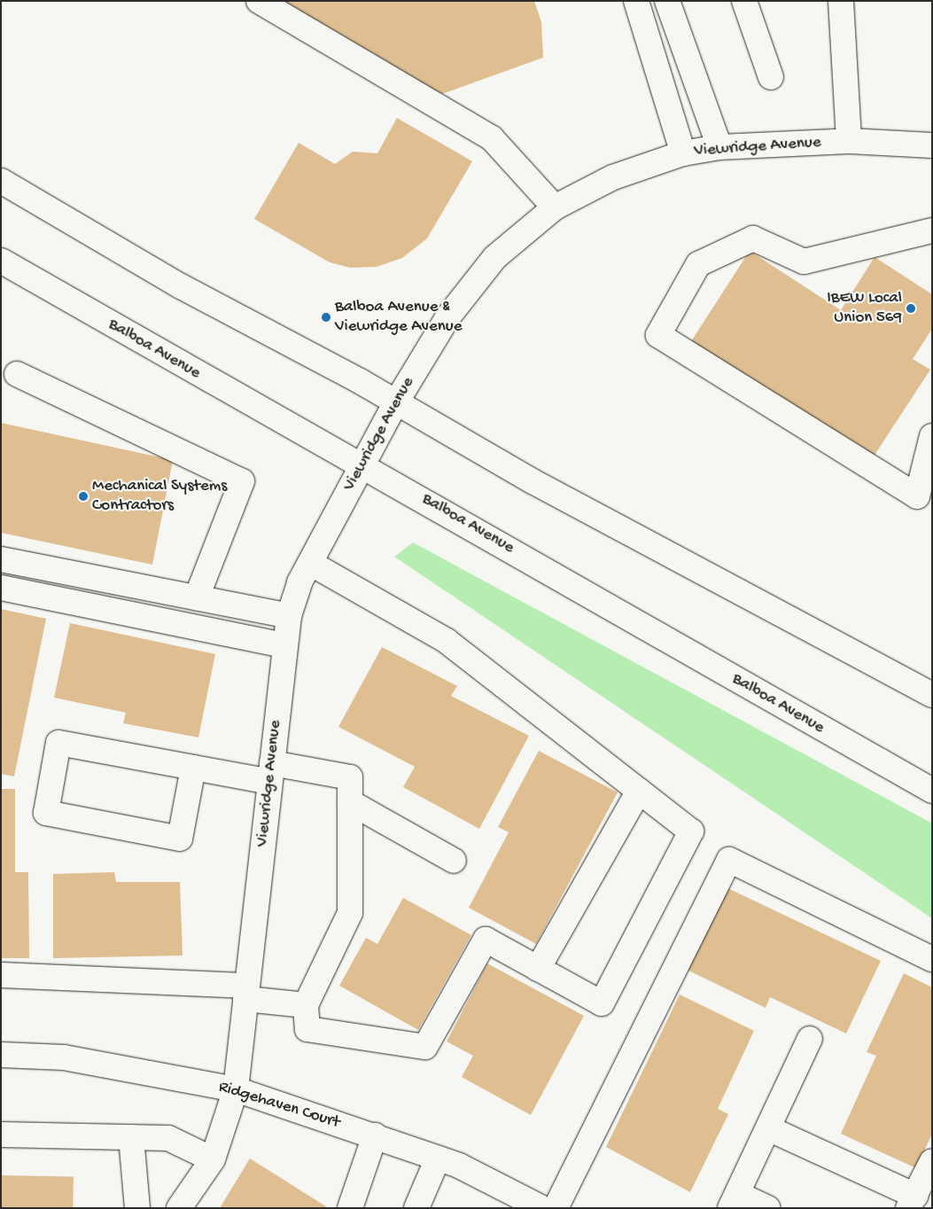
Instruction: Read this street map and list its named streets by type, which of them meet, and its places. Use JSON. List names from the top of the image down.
{
  "streets": {
    "main road": ["Viewridge Avenue", "Balboa Avenue", "Ridgehaven Court"]
  },
  "crossings": [
    ["Viewridge Avenue", "Balboa Avenue"],
    ["Viewridge Avenue", "Ridgehaven Court"]
  ],
  "places": ["IBEW Local Union 569", "Balboa Avenue & Viewridge Avenue", "Mechanical Systems Contractors"]
}
